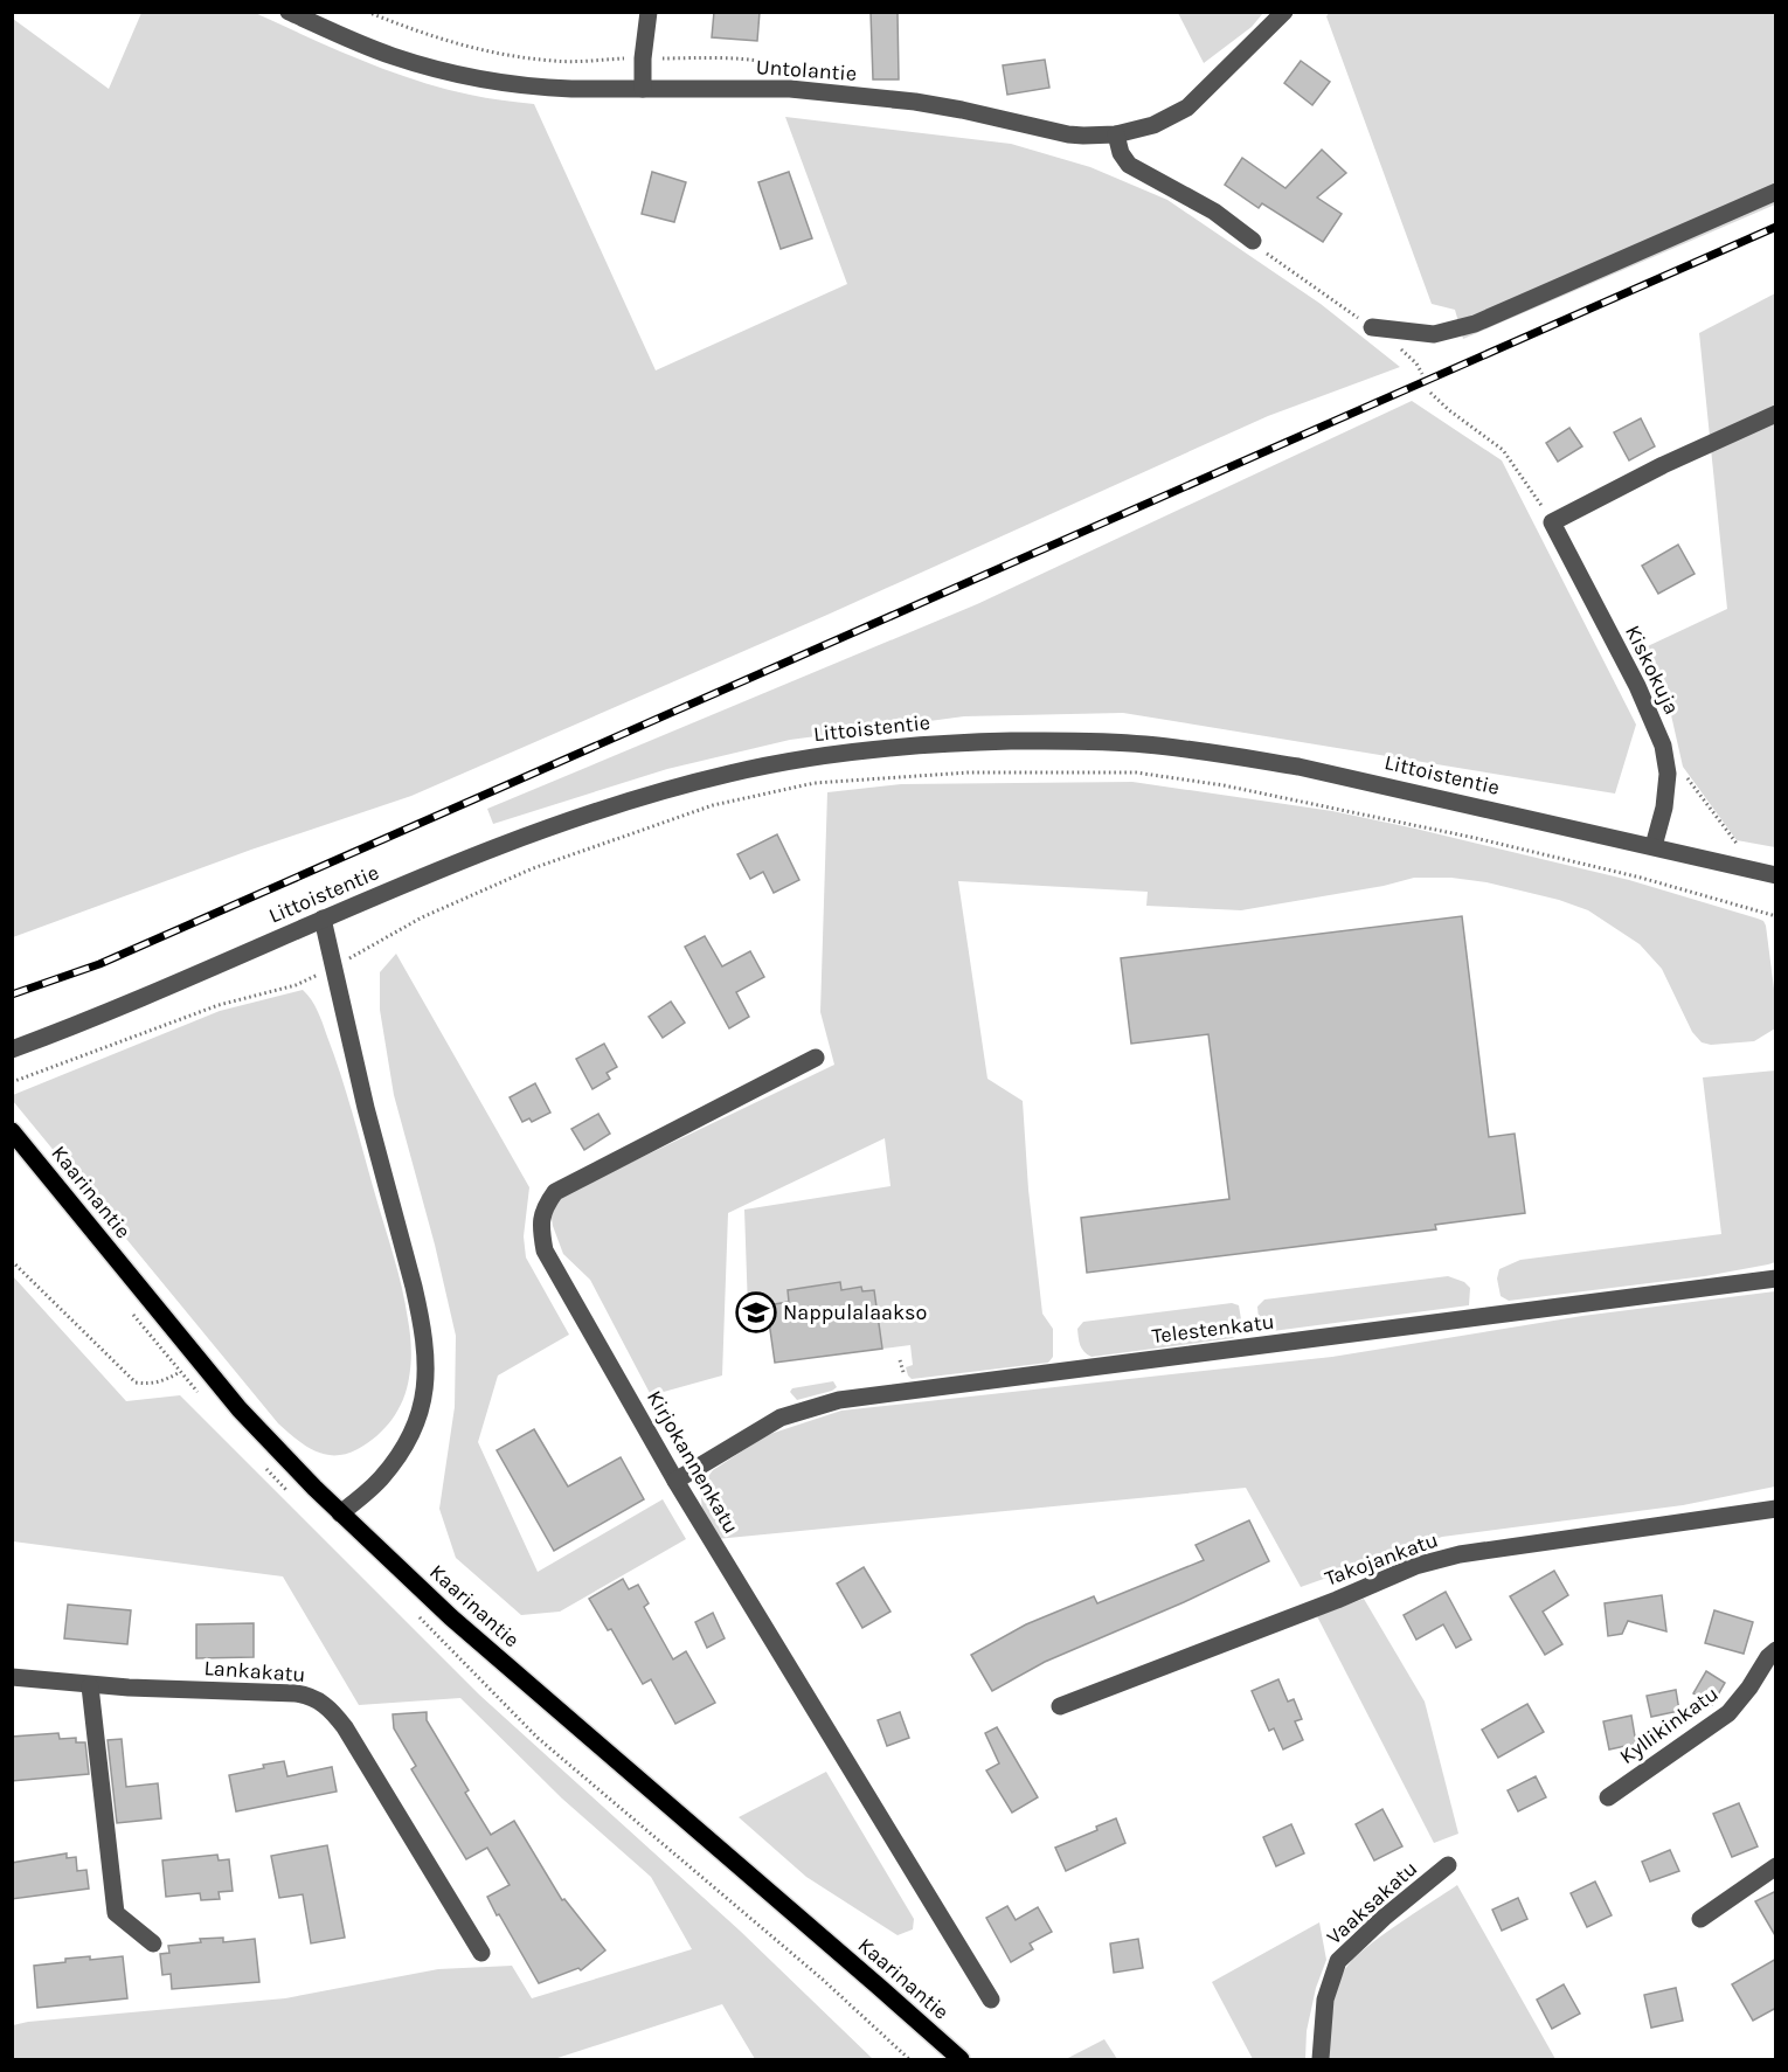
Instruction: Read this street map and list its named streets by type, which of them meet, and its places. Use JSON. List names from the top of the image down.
{
  "streets": {
    "main road": ["Kaarinantie"],
    "street": [
      "Untolantie",
      "Kiskokuja",
      "Littoistentie",
      "Telestenkatu",
      "Kirjokannenkatu",
      "Takojankatu",
      "Lankakatu",
      "Kyllikinkatu",
      "Vaaksakatu"
    ]
  },
  "crossings": [
    ["Kiskokuja", "Littoistentie"],
    ["Telestenkatu", "Kirjokannenkatu"]
  ],
  "places": {
    "school or university": ["Nappulalaakso"]
  }
}
